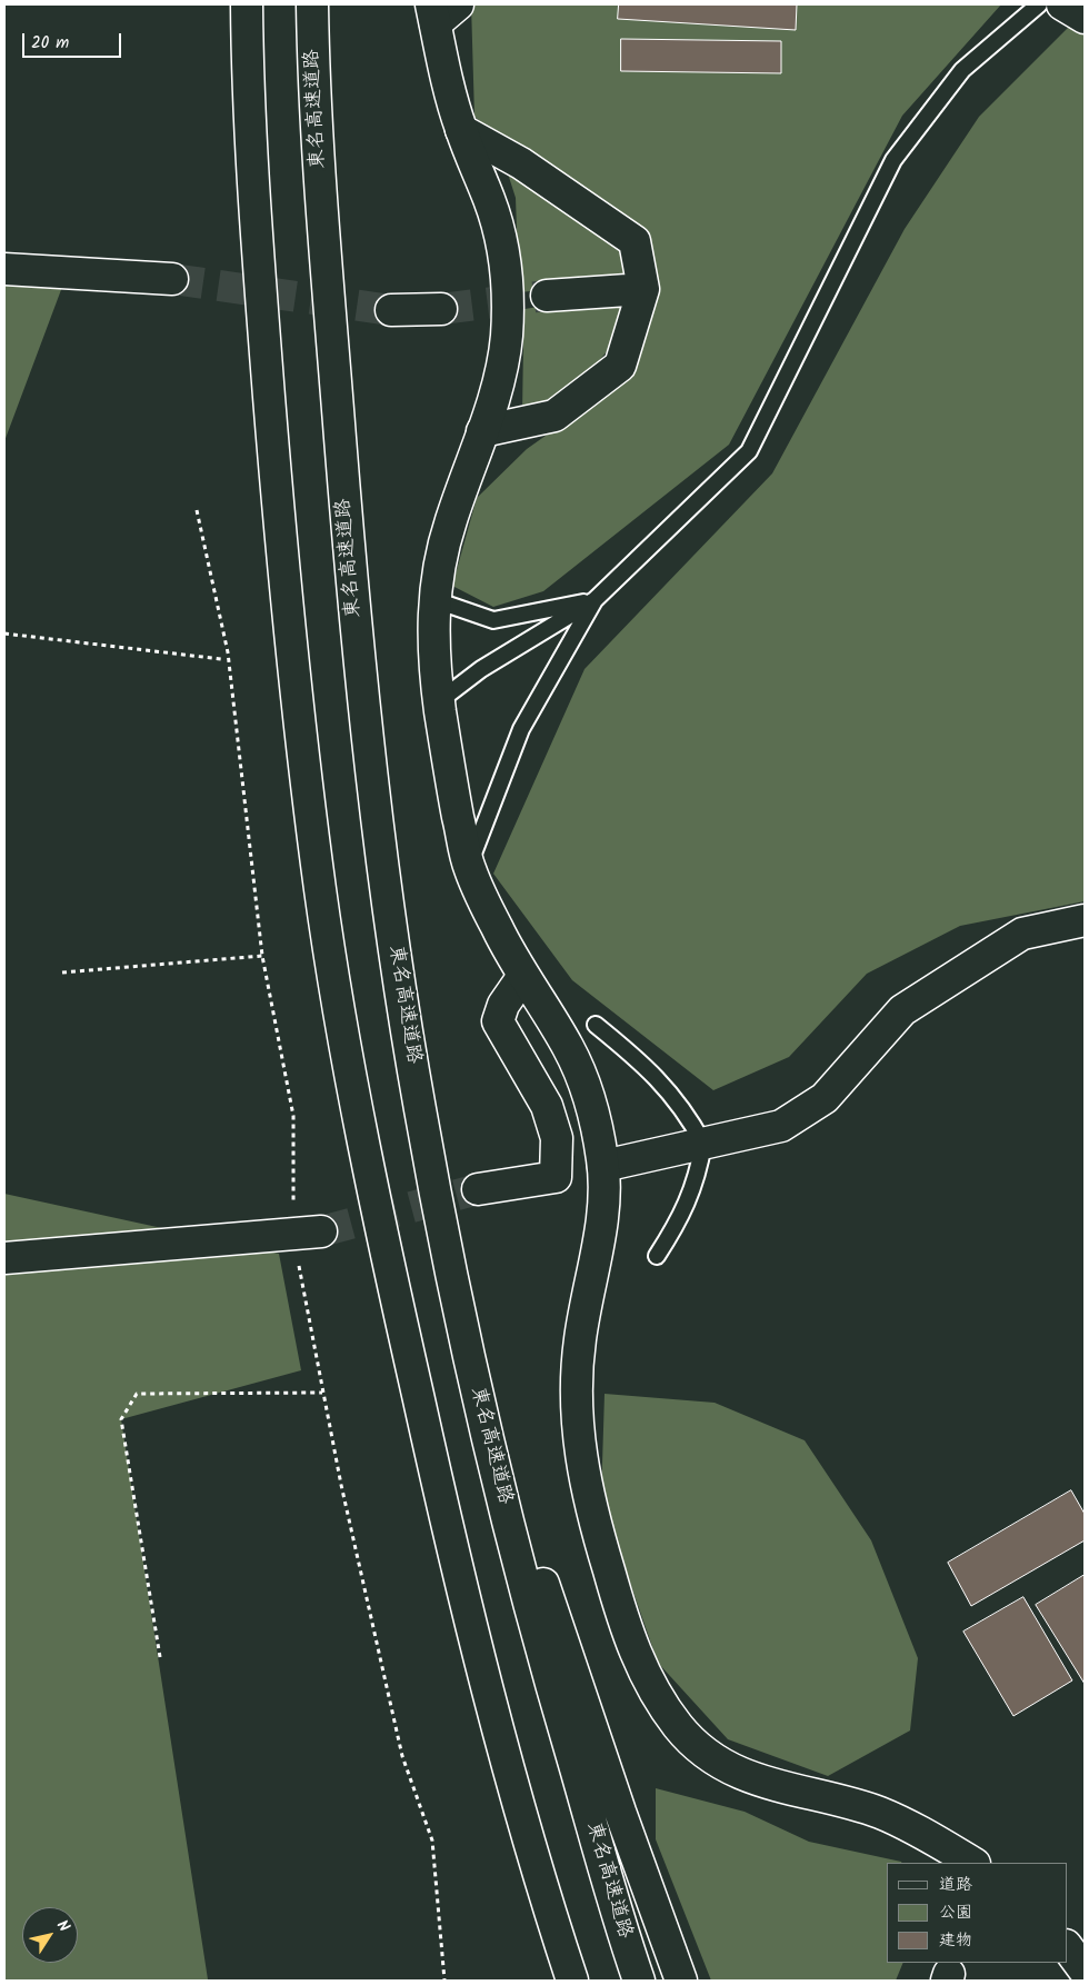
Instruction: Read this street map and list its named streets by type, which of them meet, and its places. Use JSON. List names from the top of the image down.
{
  "streets": {
    "main road": ["東名高速道路"]
  },
  "legend": ["道路", "公園", "建物"],
  "scale_bar": "20 m",
  "north": "top right"
}
